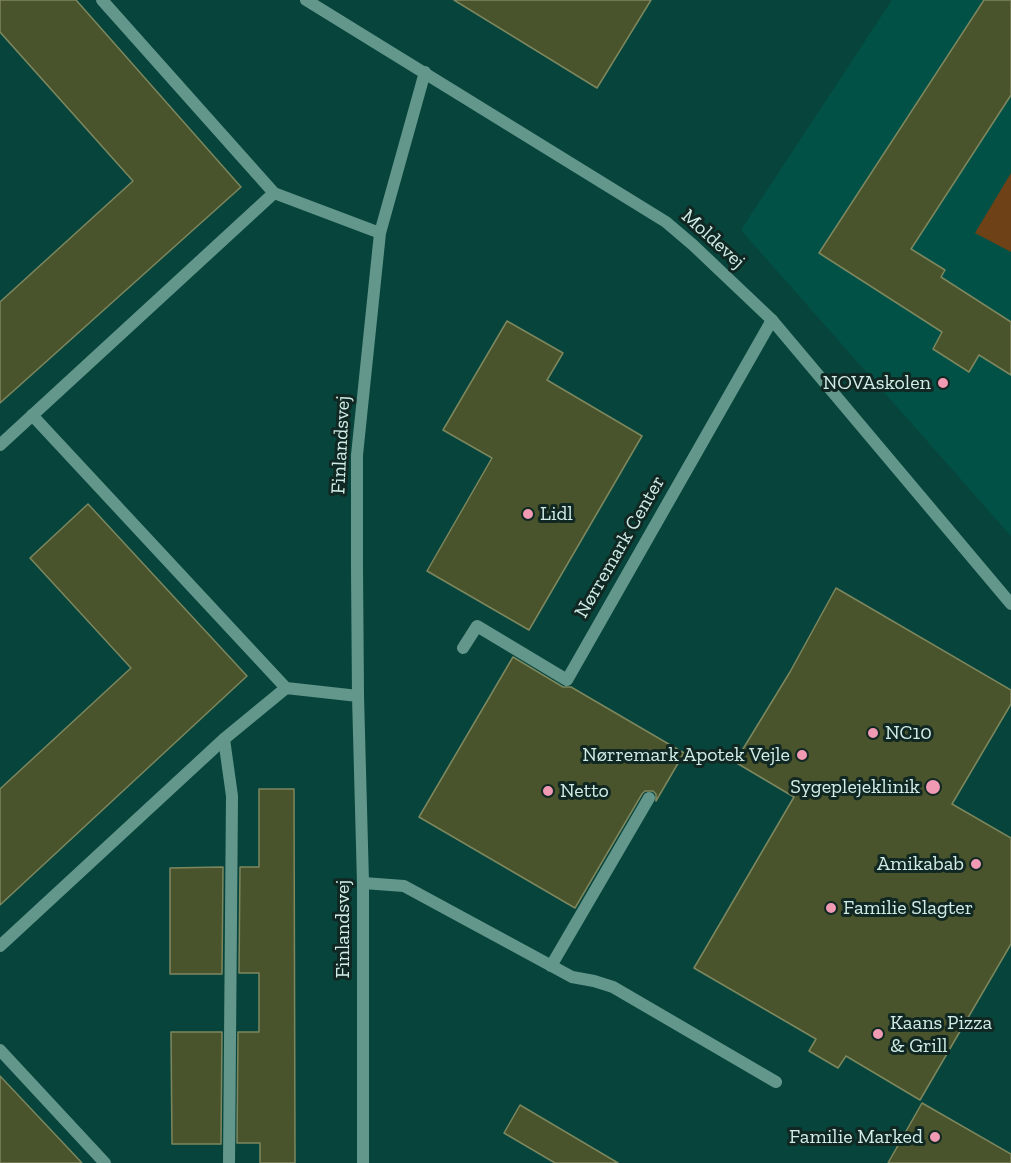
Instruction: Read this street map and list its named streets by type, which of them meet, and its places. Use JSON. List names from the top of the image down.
{
  "streets": {
    "street": ["Moldevej", "Finlandsvej", "Nørremark Center"]
  },
  "crossings": [
    ["Moldevej", "Finlandsvej"],
    ["Moldevej", "Nørremark Center"]
  ],
  "places": [
    "NOVAskolen",
    "Lidl",
    "NC10",
    "Nørremark Apotek Vejle",
    "Sygeplejeklinik",
    "Netto",
    "Amikabab",
    "Familie Slagter",
    "Kaans Pizza & Grill",
    "Familie Marked"
  ]
}
